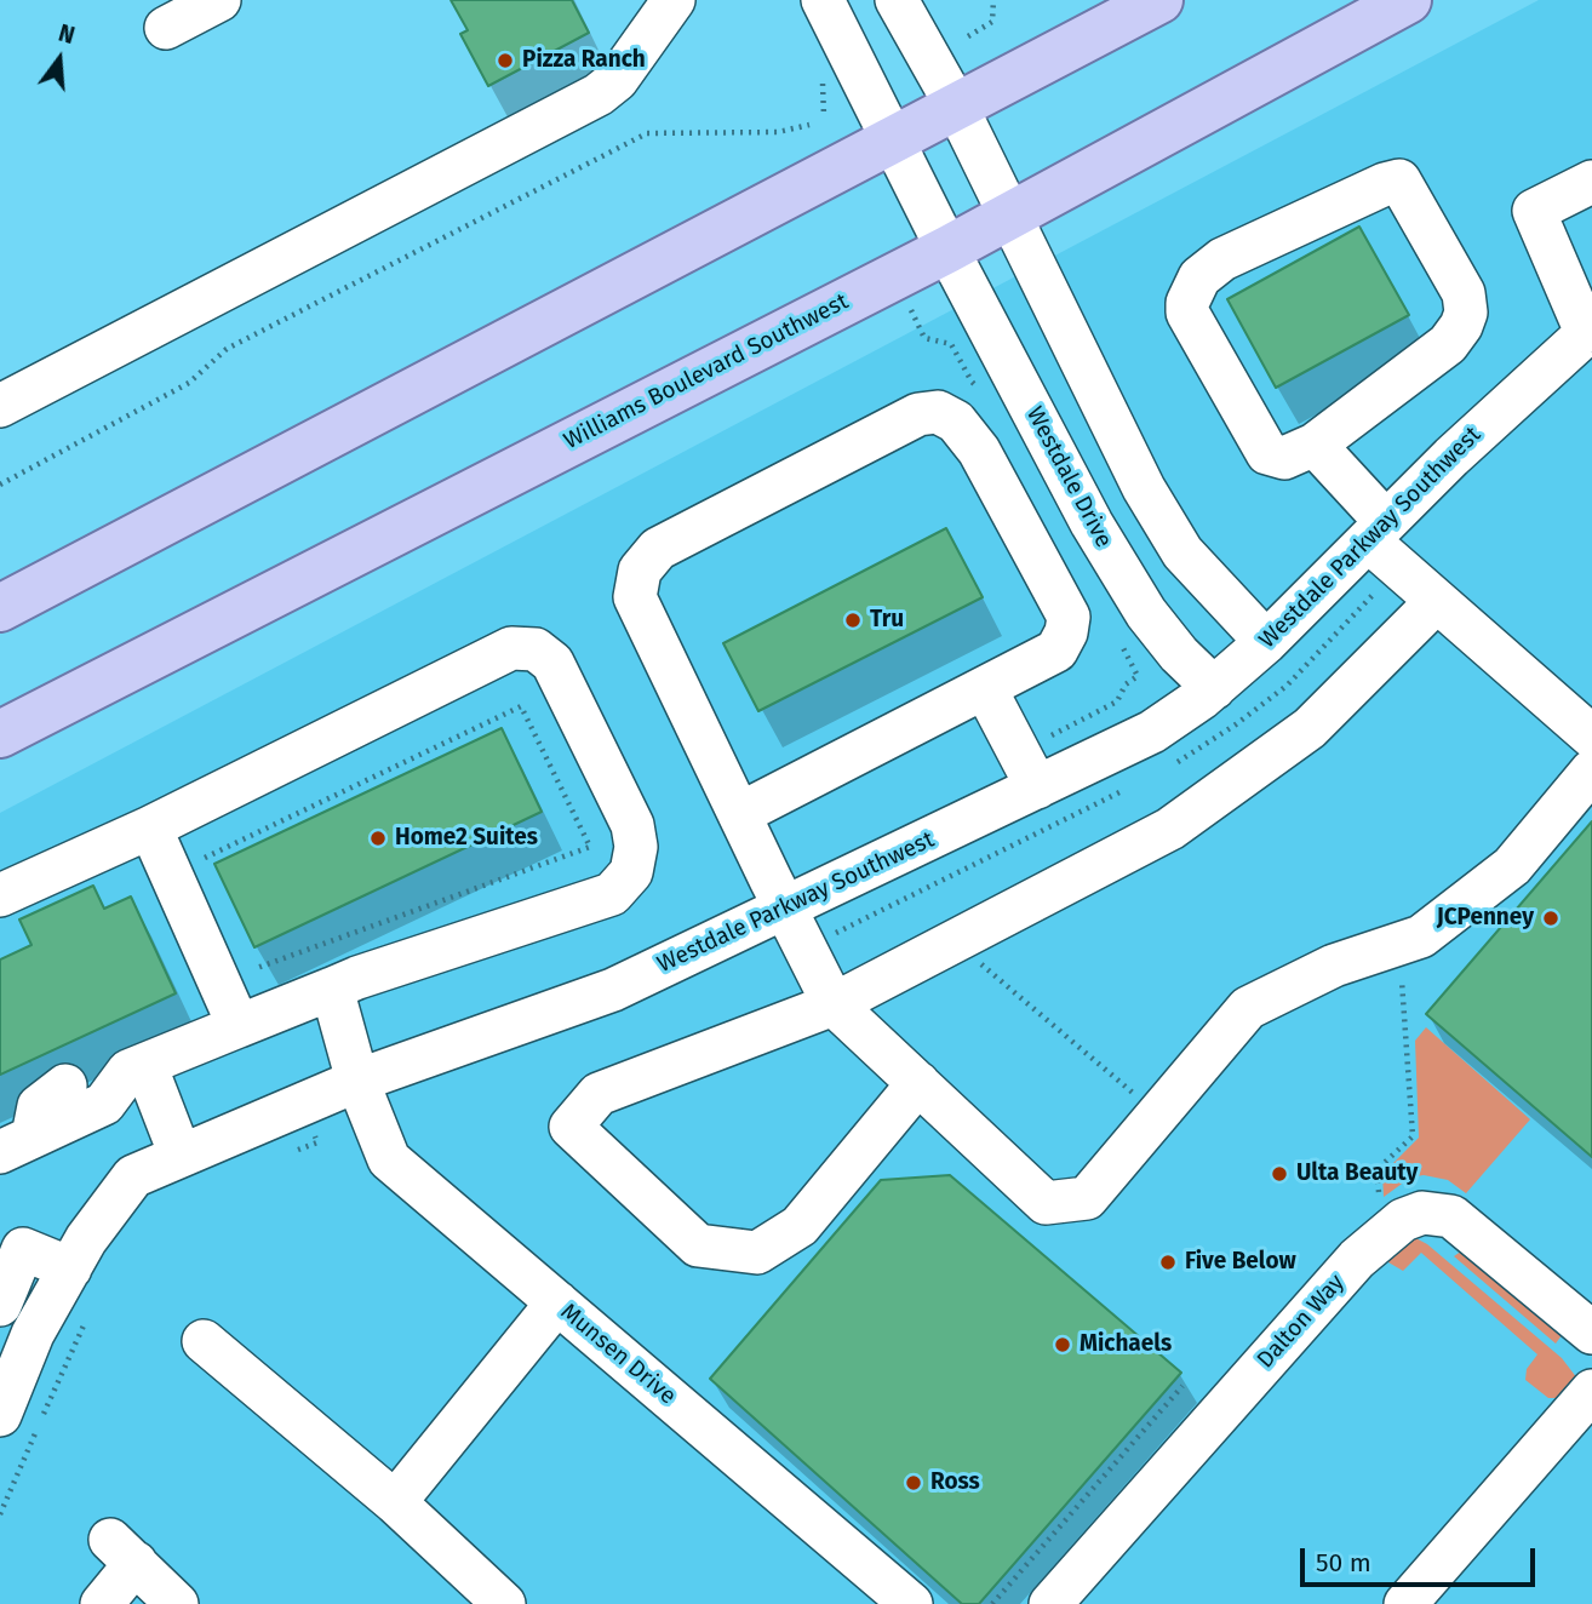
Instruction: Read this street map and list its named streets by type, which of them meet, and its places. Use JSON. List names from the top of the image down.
{
  "streets": {
    "main road": ["Williams Boulevard Southwest"],
    "street": [
      "Westdale Drive",
      "Westdale Parkway Southwest",
      "Dalton Way",
      "Munsen Drive"
    ]
  },
  "crossings": [
    ["Williams Boulevard Southwest", "Westdale Drive"],
    ["Westdale Drive", "Westdale Parkway Southwest"],
    ["Westdale Parkway Southwest", "Munsen Drive"]
  ],
  "places": [
    "Pizza Ranch",
    "Tru",
    "Home2 Suites",
    "JCPenney",
    "Ulta Beauty",
    "Five Below",
    "Michaels",
    "Ross"
  ],
  "scale_bar": "50 m",
  "north": "top"
}
